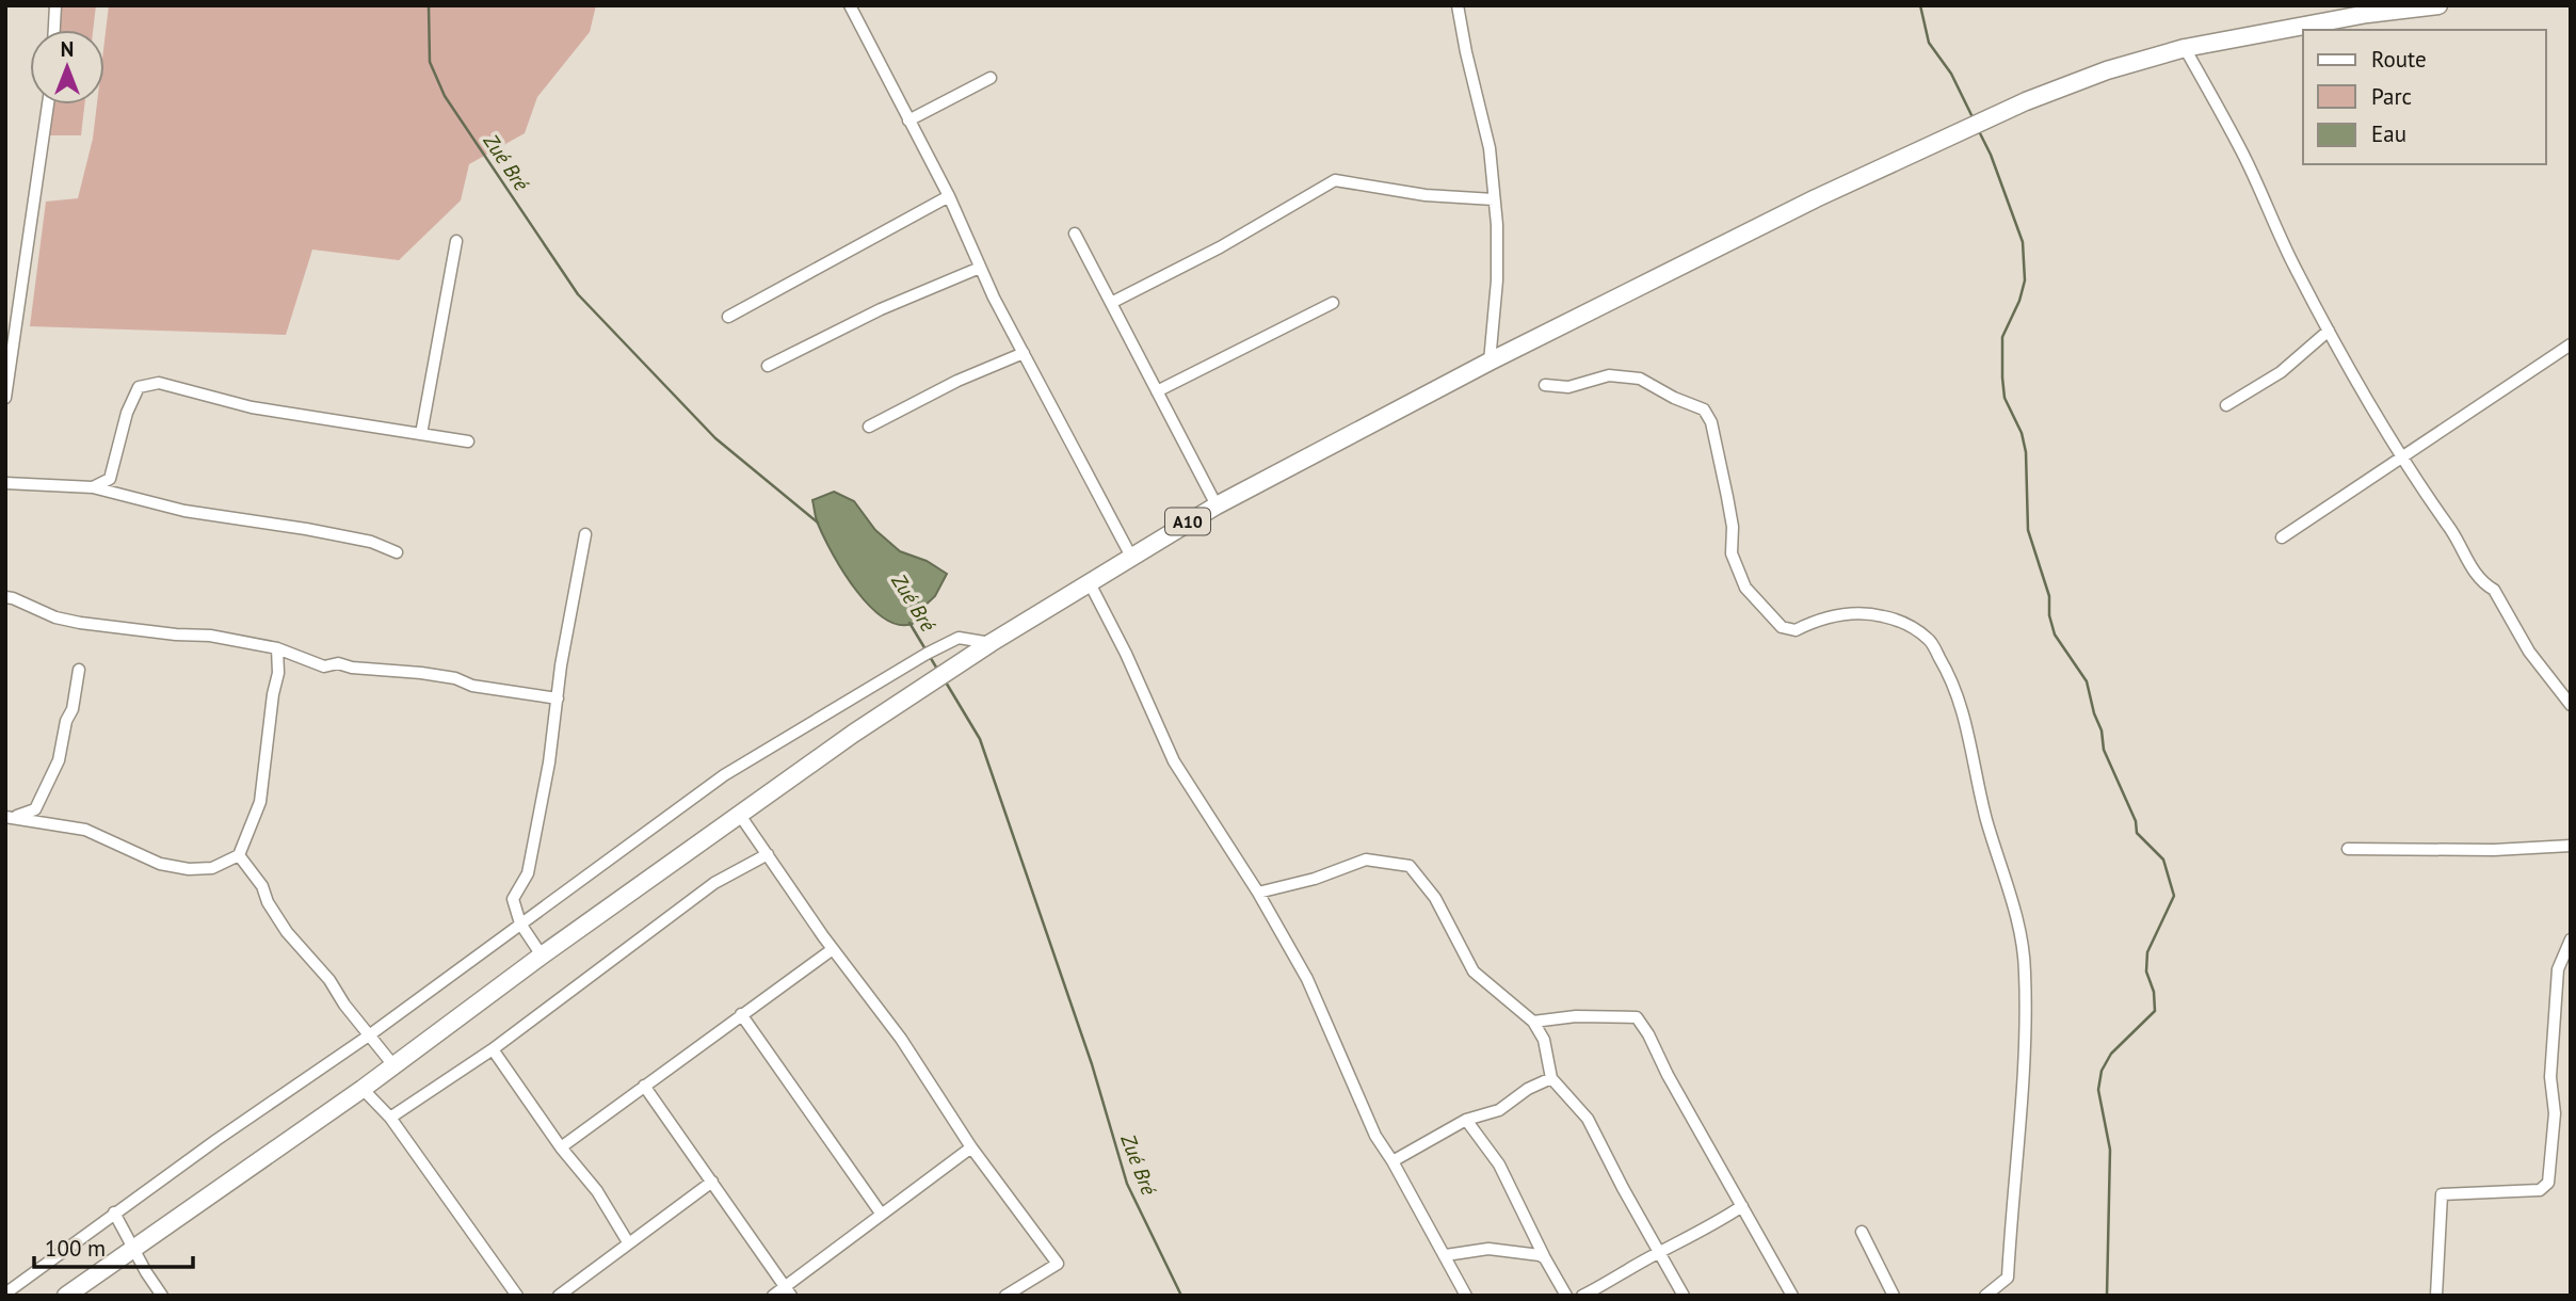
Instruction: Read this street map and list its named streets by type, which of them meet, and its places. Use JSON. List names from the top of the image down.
{
  "streets": {
    "main road": ["A10"]
  },
  "water": ["Zué Bré"],
  "legend": ["Route", "Parc", "Eau"],
  "scale_bar": "100 m",
  "north": "top"
}
